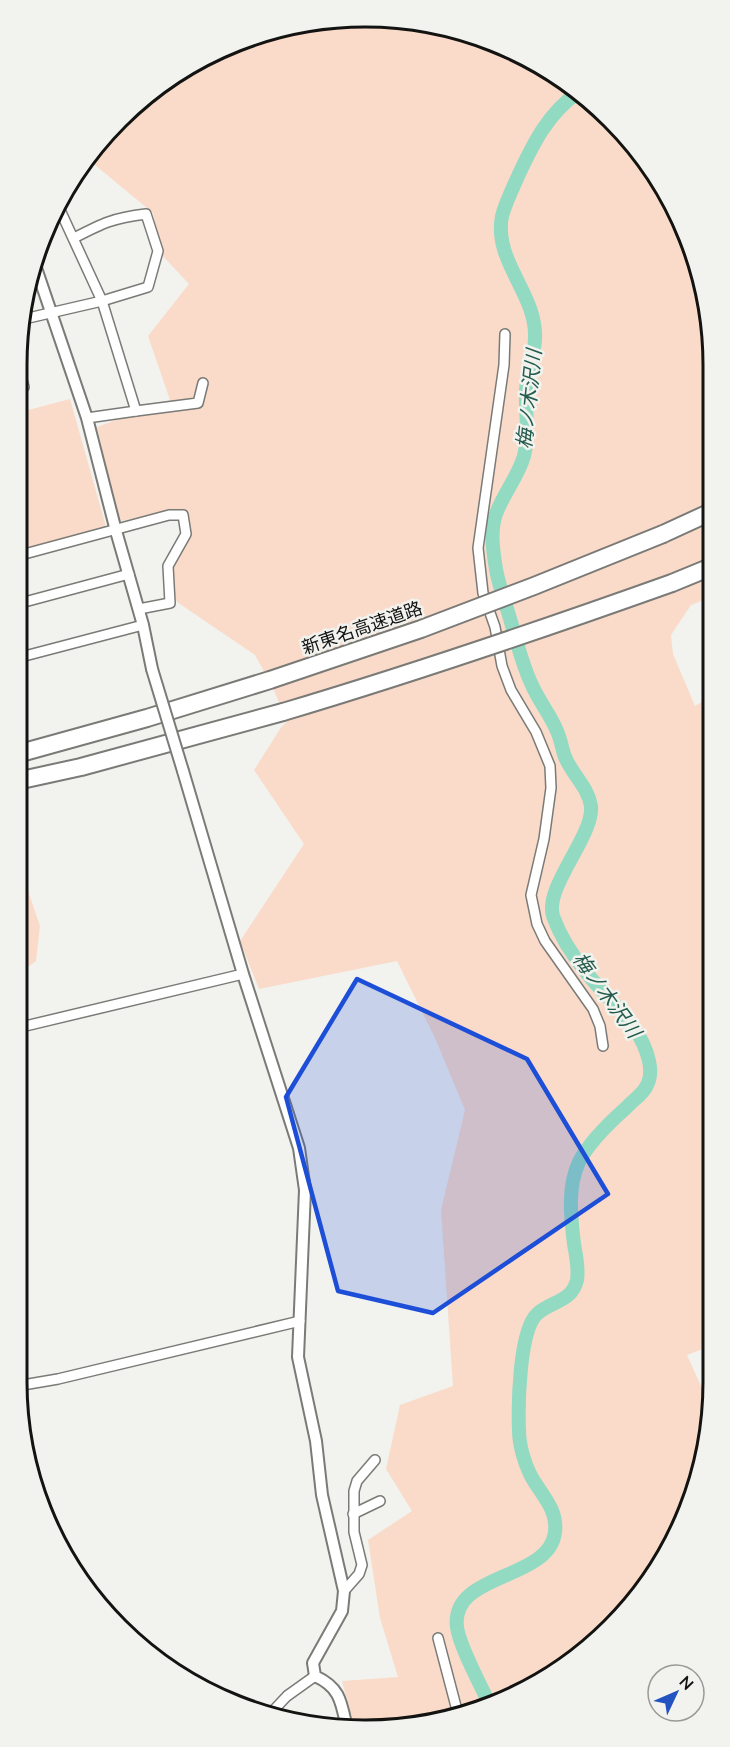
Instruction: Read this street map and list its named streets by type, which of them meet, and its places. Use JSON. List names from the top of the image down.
{
  "streets": {
    "highway": ["新東名高速道路"]
  },
  "water": ["梅ノ木沢川"],
  "north": "top right"
}
